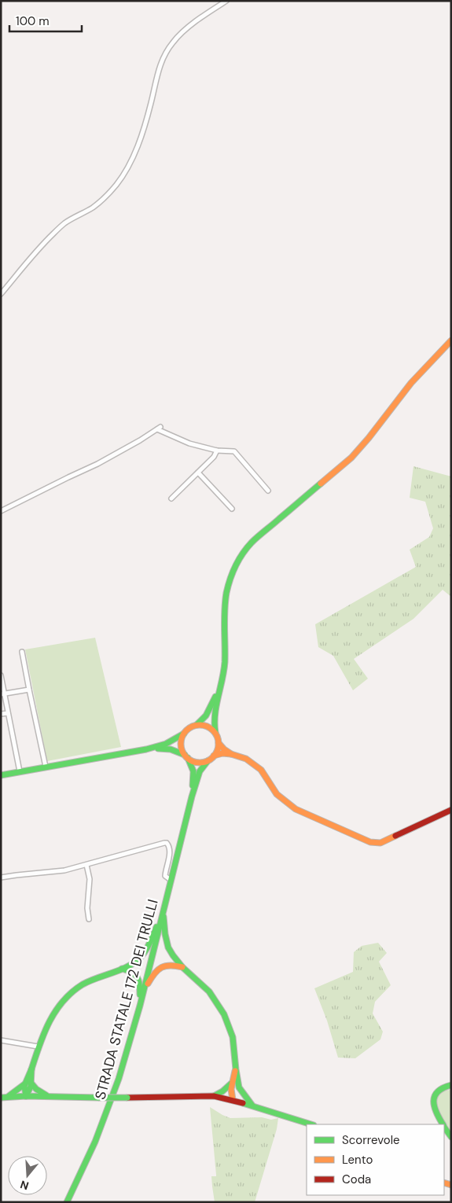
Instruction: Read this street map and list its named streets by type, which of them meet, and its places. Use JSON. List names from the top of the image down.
{
  "streets": {
    "main road": ["STRADA STATALE 172 DEI TRULLI"]
  },
  "legend": ["Scorrevole", "Lento", "Coda"],
  "scale_bar": "100 m",
  "north": "bottom"
}
